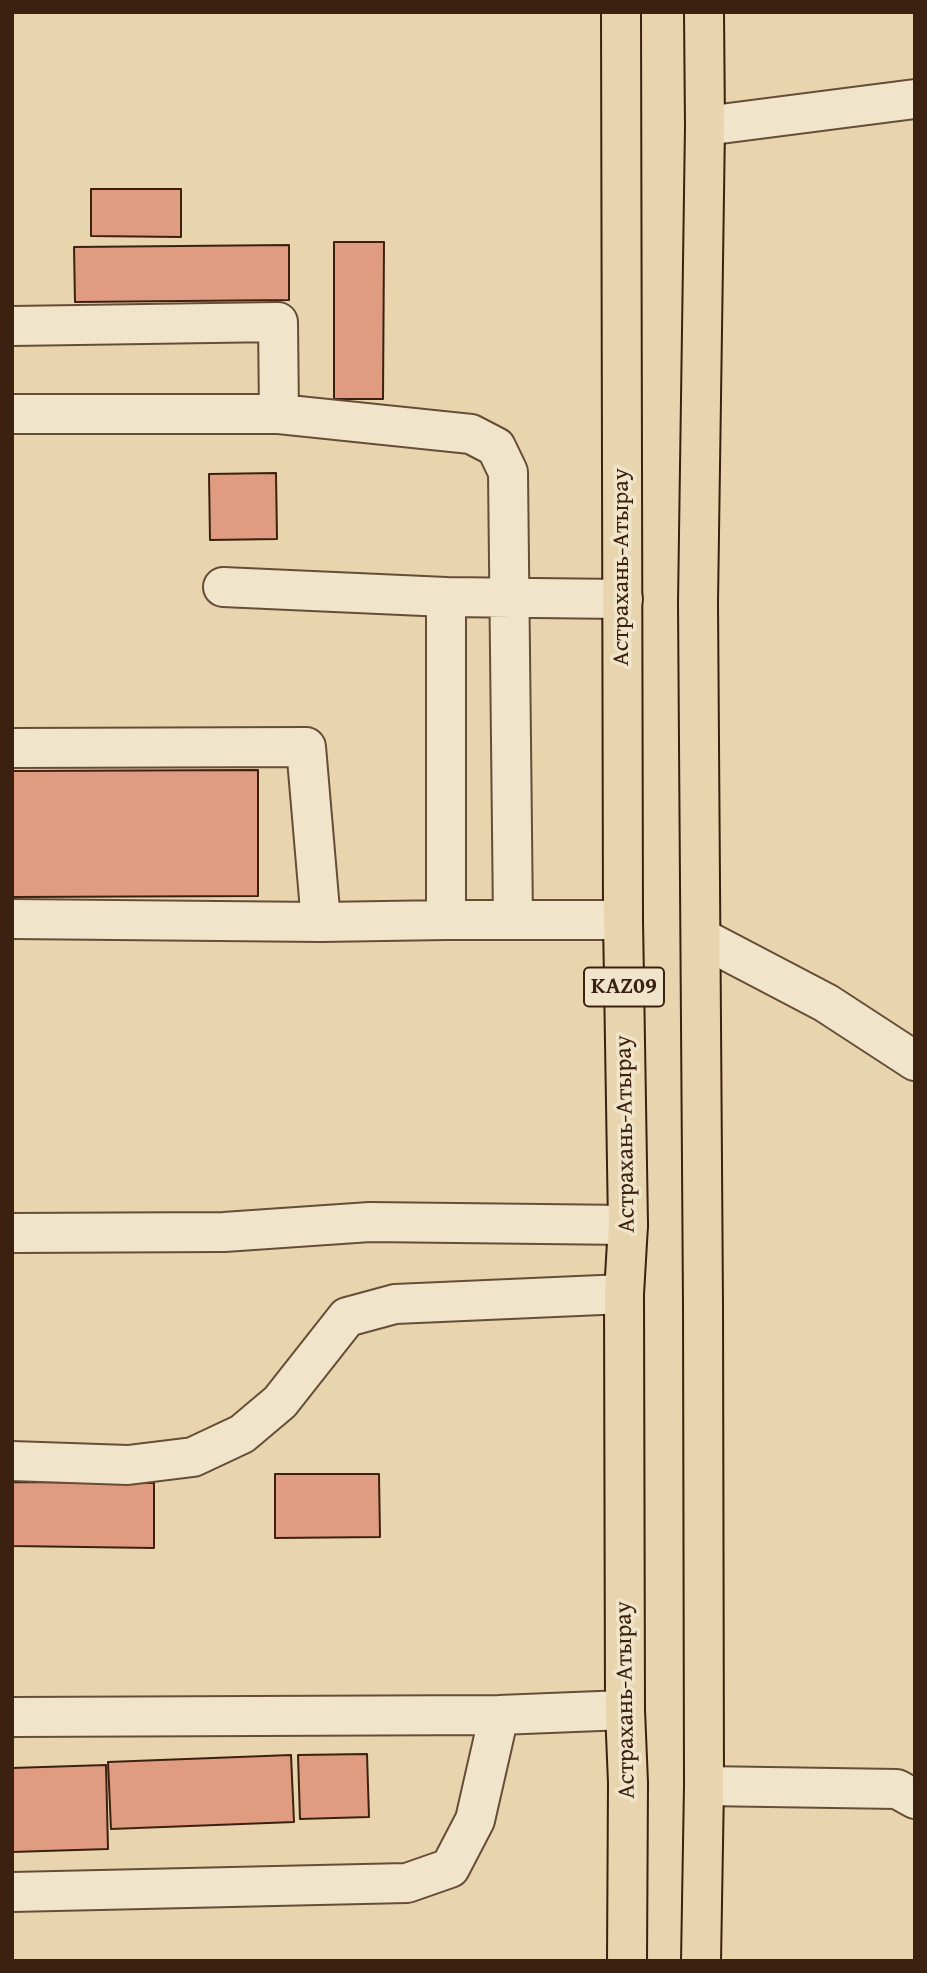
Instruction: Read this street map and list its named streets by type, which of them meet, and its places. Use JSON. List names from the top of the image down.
{
  "streets": {
    "highway": ["Астрахань-Атырау", "KAZ09"]
  }
}
